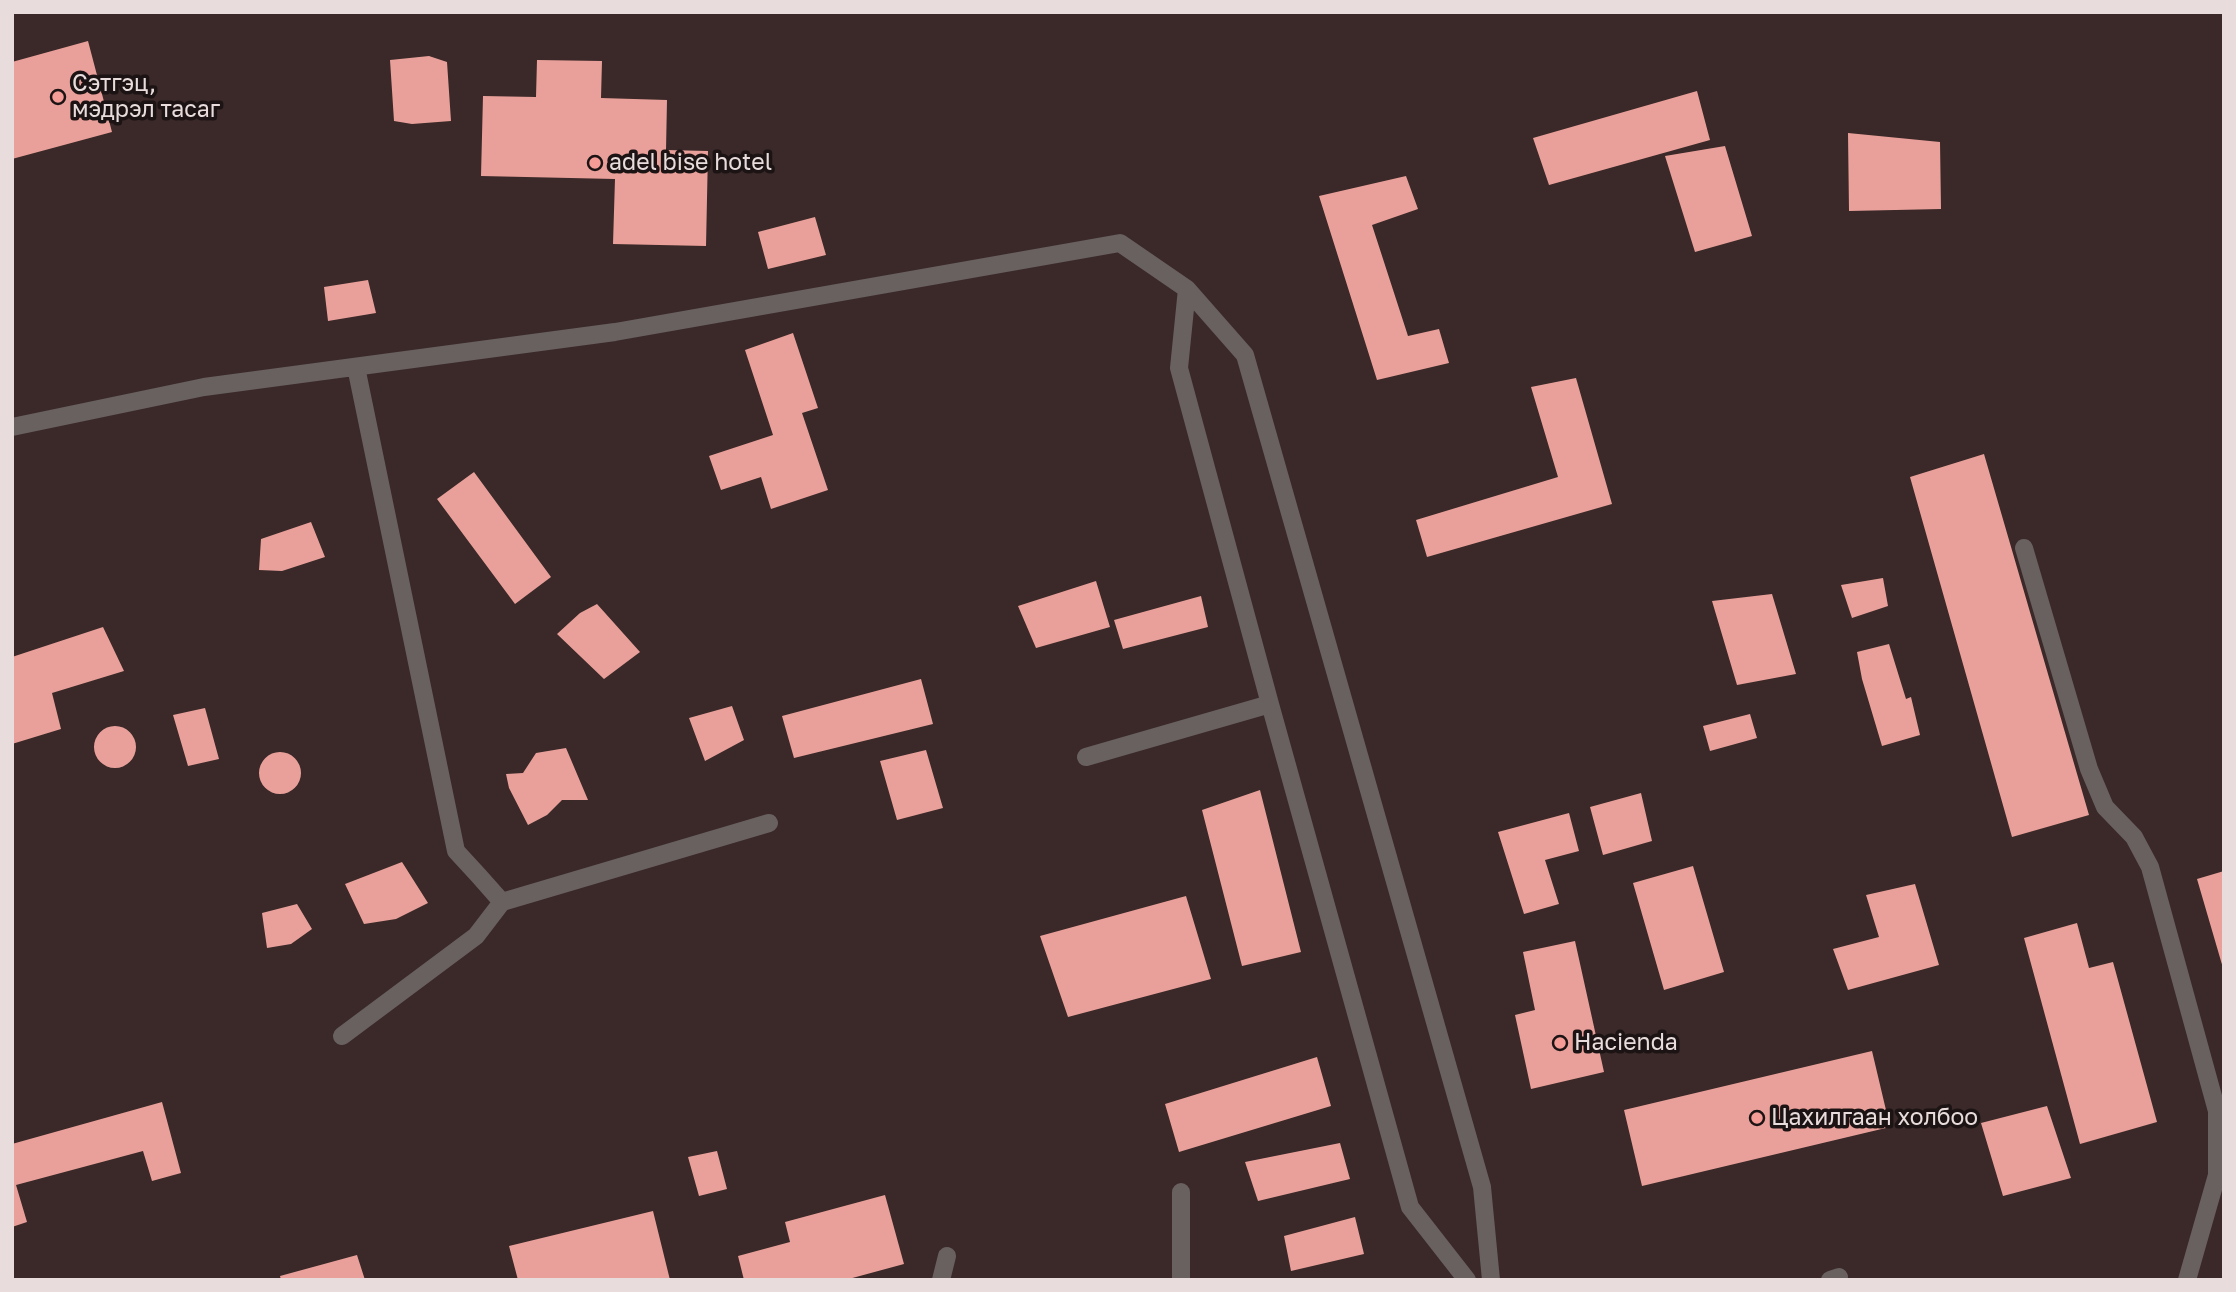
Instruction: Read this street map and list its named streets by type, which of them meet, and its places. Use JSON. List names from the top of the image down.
{
  "places": [
    "Сэтгэц, мэдрэл тасаг",
    "adel bise hotel",
    "Hacienda",
    "Цахилгаан холбоо"
  ]
}
